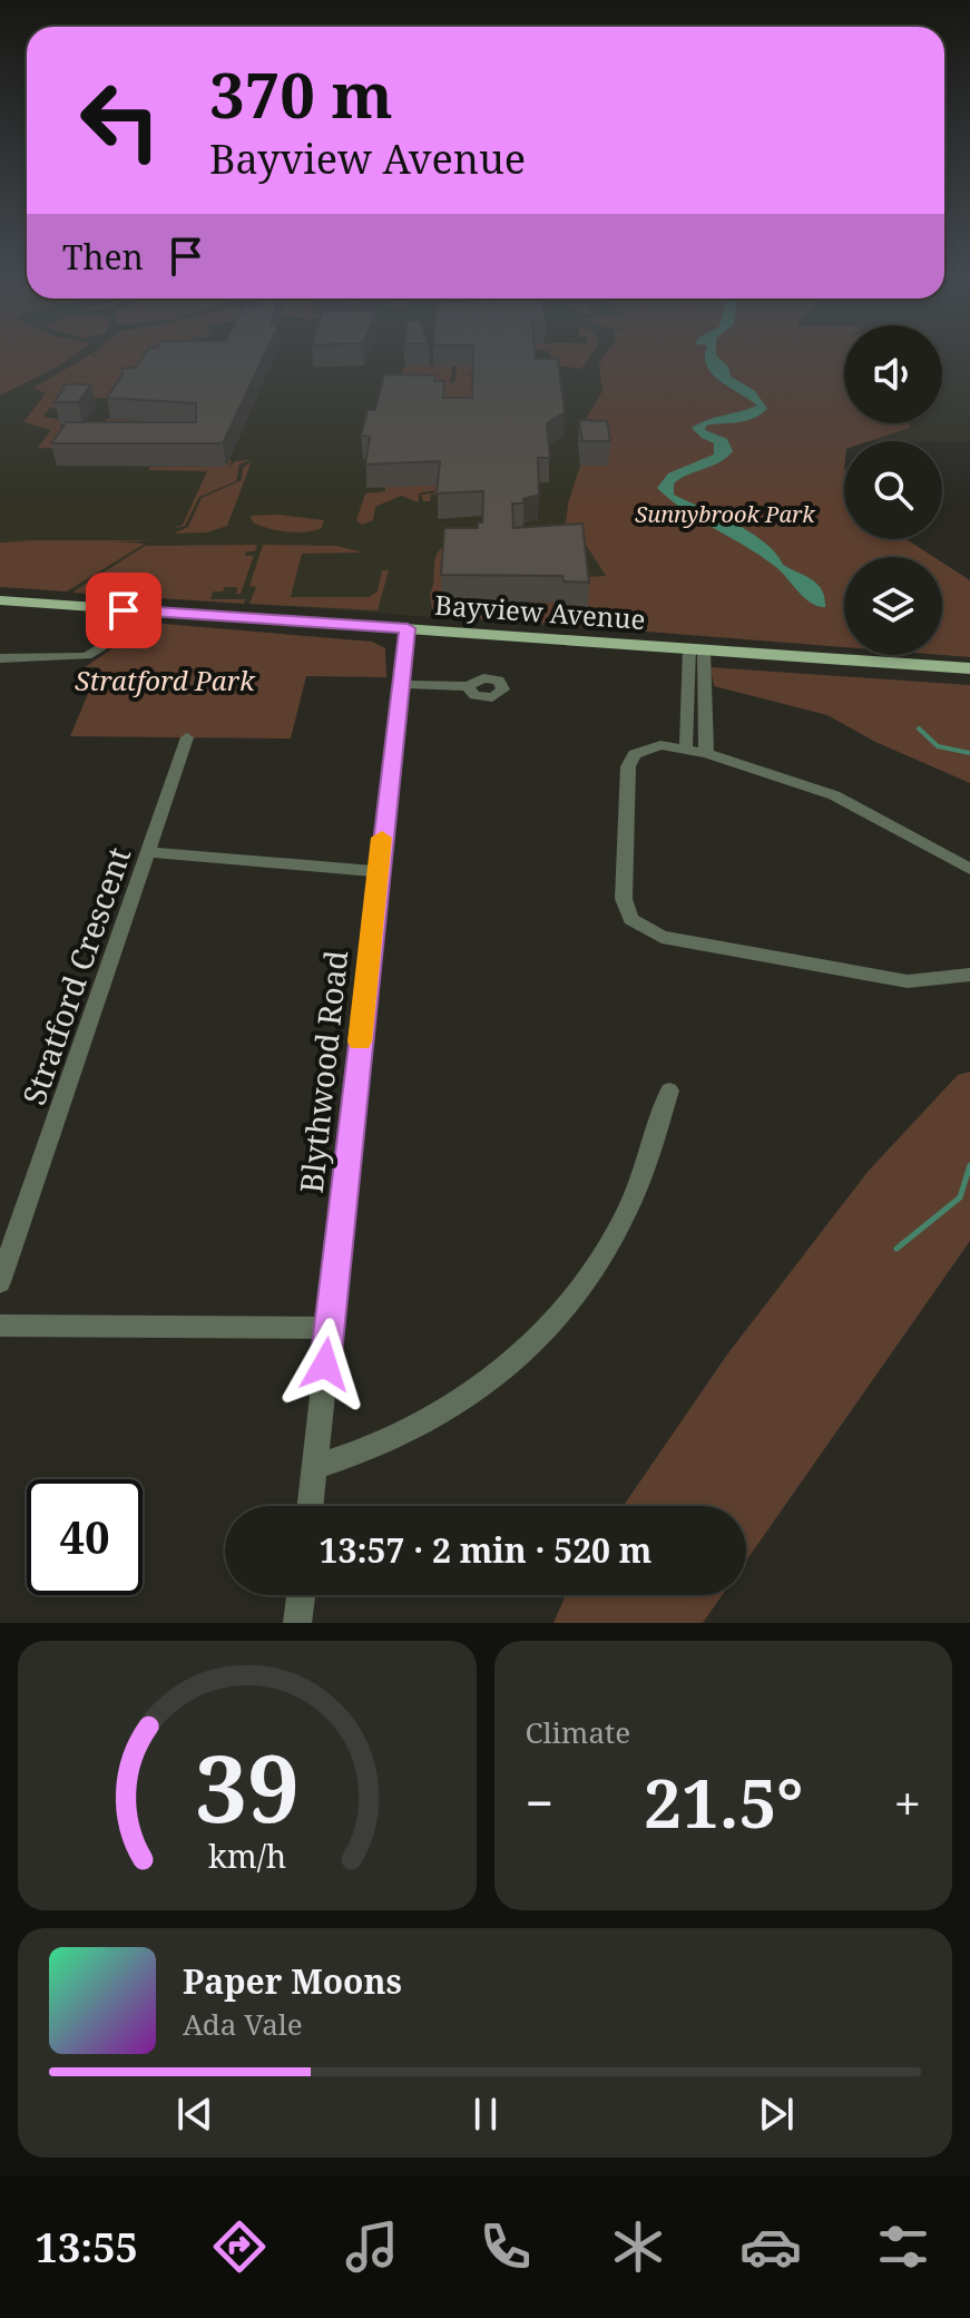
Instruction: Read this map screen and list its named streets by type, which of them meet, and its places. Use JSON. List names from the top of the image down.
{
  "streets": {
    "main road": ["Bayview Avenue"],
    "street": ["Stratford Crescent", "Blythwood Road"]
  },
  "crossings": [
    ["Bayview Avenue", "Blythwood Road"]
  ],
  "parks": ["Sunnybrook Park", "Stratford Park"],
  "page": {
    "turn": ["370 m", "Bayview Avenue"],
    "then": "Then",
    "limit": "40",
    "trip": "13:57 · 2 min · 520 m",
    "tile": "Climate",
    "heat": ["−", "21.5°", "+"],
    "song": ["Paper Moons", "Ada Vale"],
    "tabs": "13:55",
    "gauge": ["39", "km/h"]
  }
}
